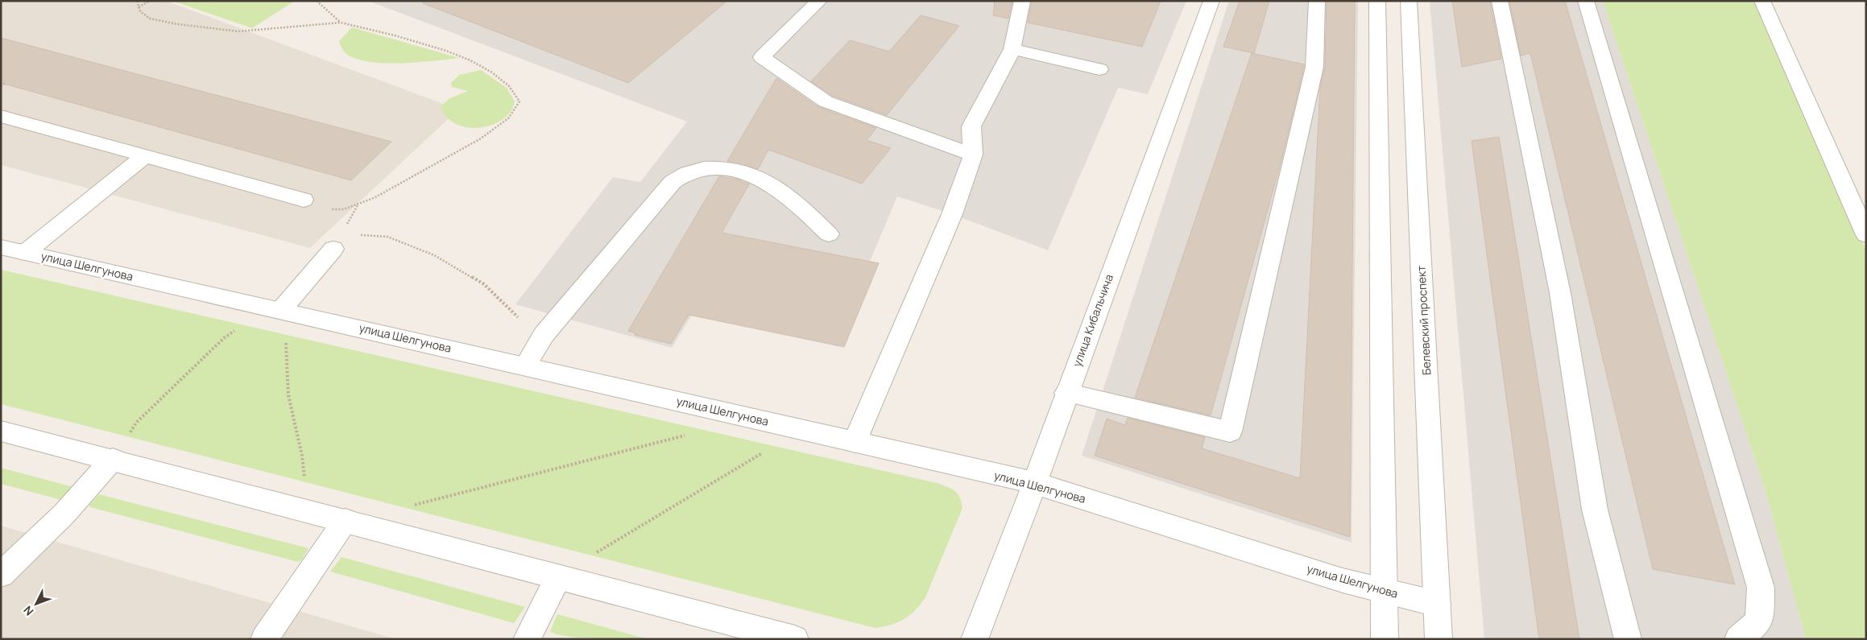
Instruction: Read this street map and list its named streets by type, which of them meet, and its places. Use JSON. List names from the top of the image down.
{
  "streets": {
    "street": ["улица Шелгунова", "улица Кибальчича", "Белевский проспект"]
  },
  "crossings": [
    ["улица Шелгунова", "улица Кибальчича"],
    ["улица Шелгунова", "Белевский проспект"]
  ],
  "north": "bottom left"
}
